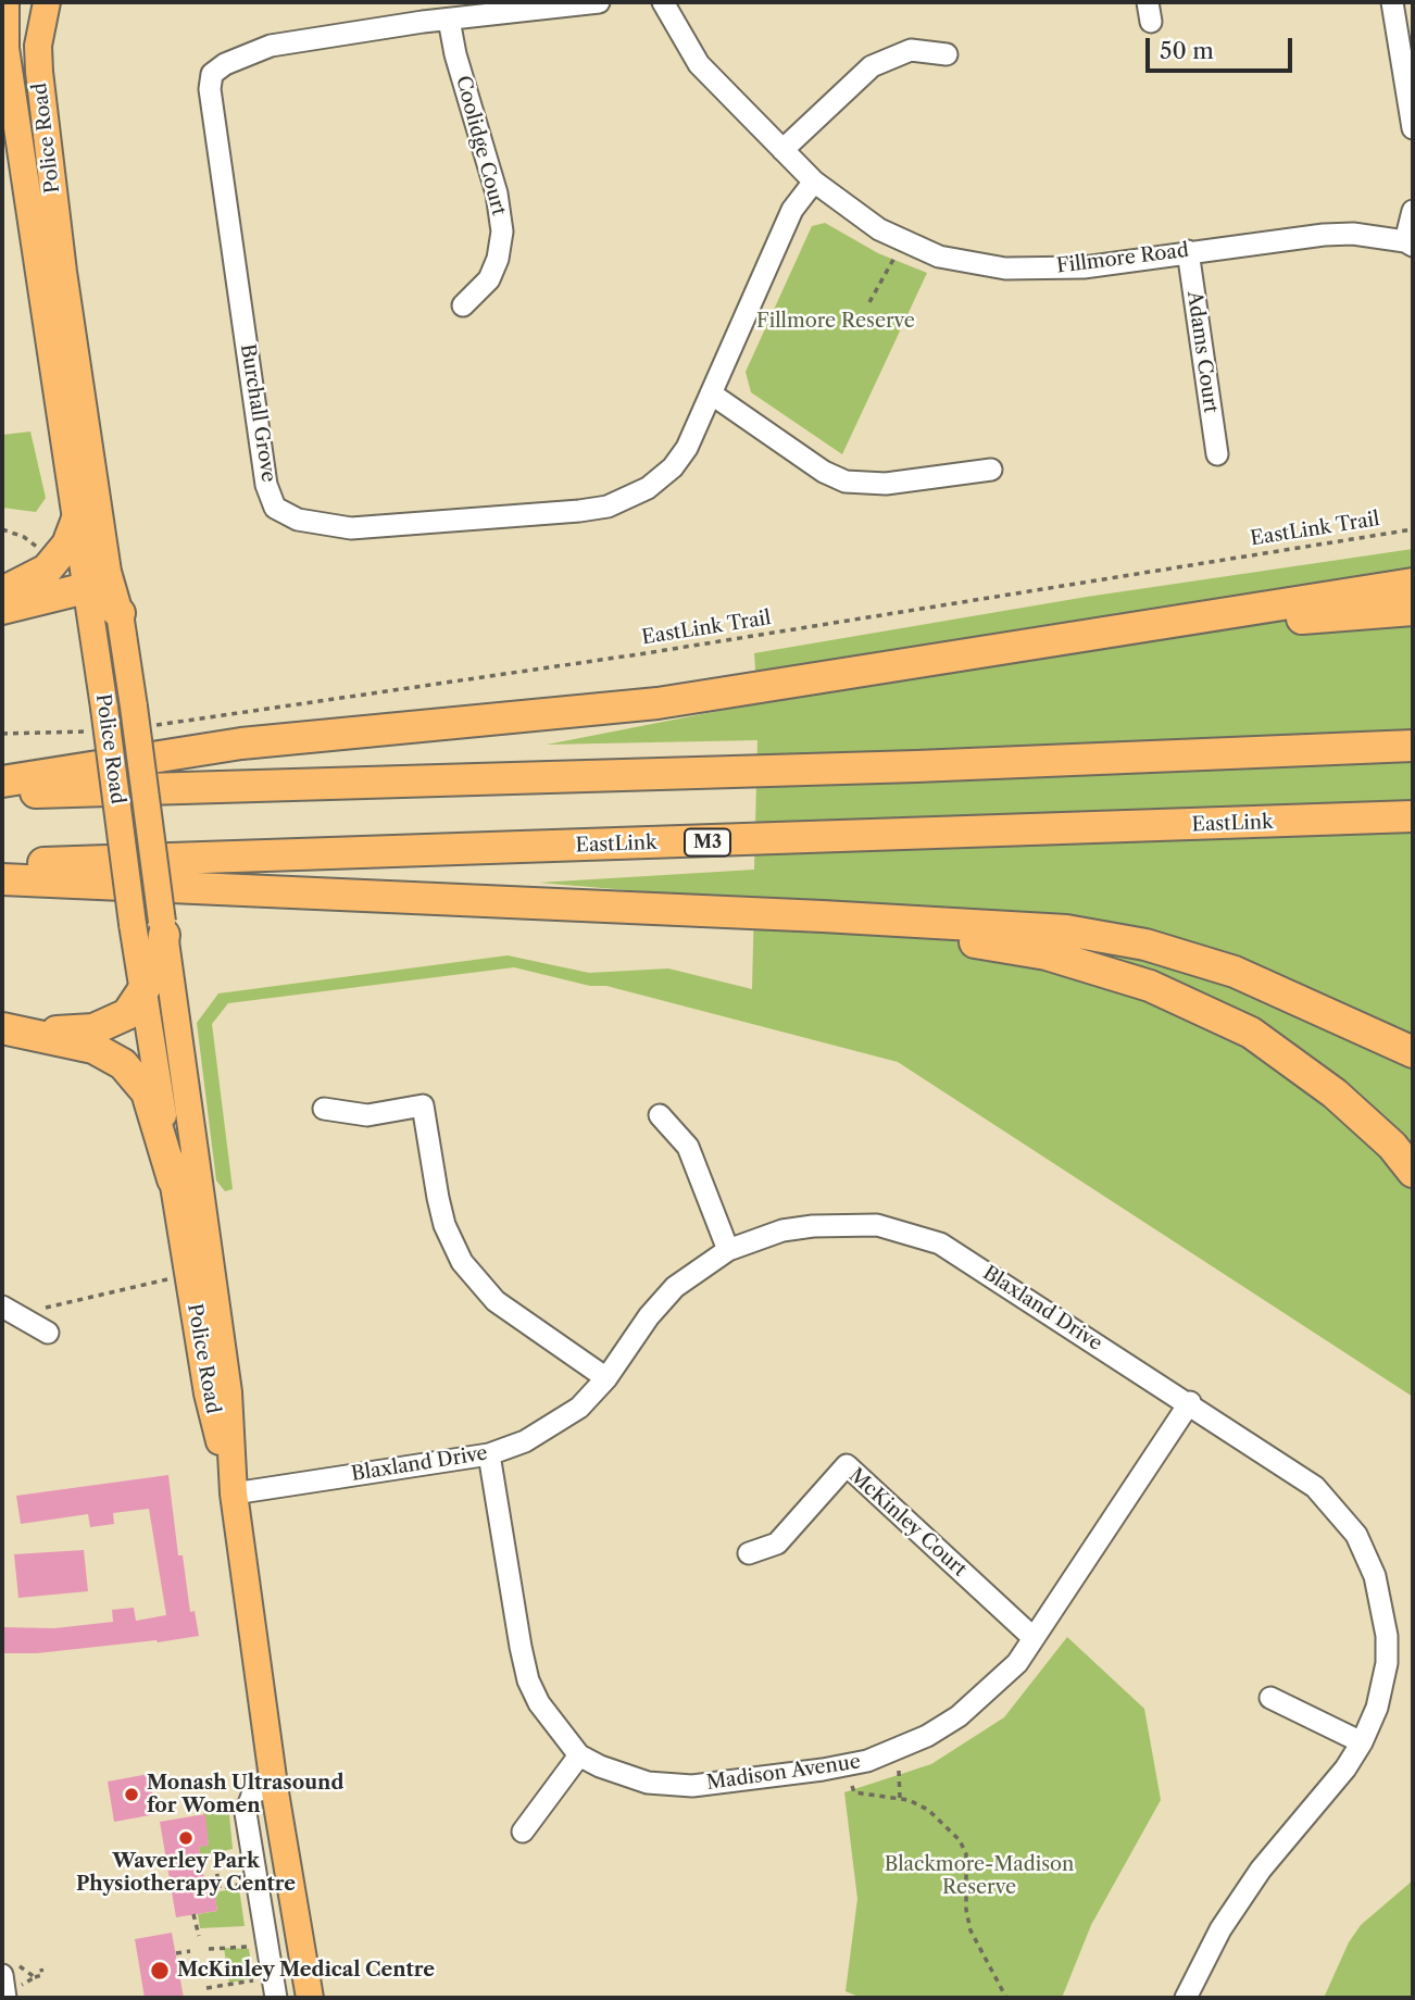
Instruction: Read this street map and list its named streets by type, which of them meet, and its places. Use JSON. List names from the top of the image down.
{
  "streets": {
    "highway": ["EastLink", "M3"],
    "main road": ["Police Road"],
    "street": [
      "Coolidge Court",
      "Fillmore Road",
      "Adams Court",
      "Burchall Grove",
      "Blaxland Drive",
      "McKinley Court",
      "Madison Avenue"
    ],
    "path": ["EastLink Trail"]
  },
  "crossings": [
    ["Police Road", "EastLink Trail"],
    ["Police Road", "Blaxland Drive"],
    ["Coolidge Court", "Burchall Grove"],
    ["Fillmore Road", "Adams Court"],
    ["Fillmore Road", "Burchall Grove"],
    ["Blaxland Drive", "Madison Avenue"],
    ["McKinley Court", "Madison Avenue"]
  ],
  "parks": ["Fillmore Reserve", "Blackmore-Madison Reserve"],
  "places": ["Monash Ultrasound for Women", "Waverley Park Physiotherapy Centre", "McKinley Medical Centre"],
  "scale_bar": "50 m"
}
